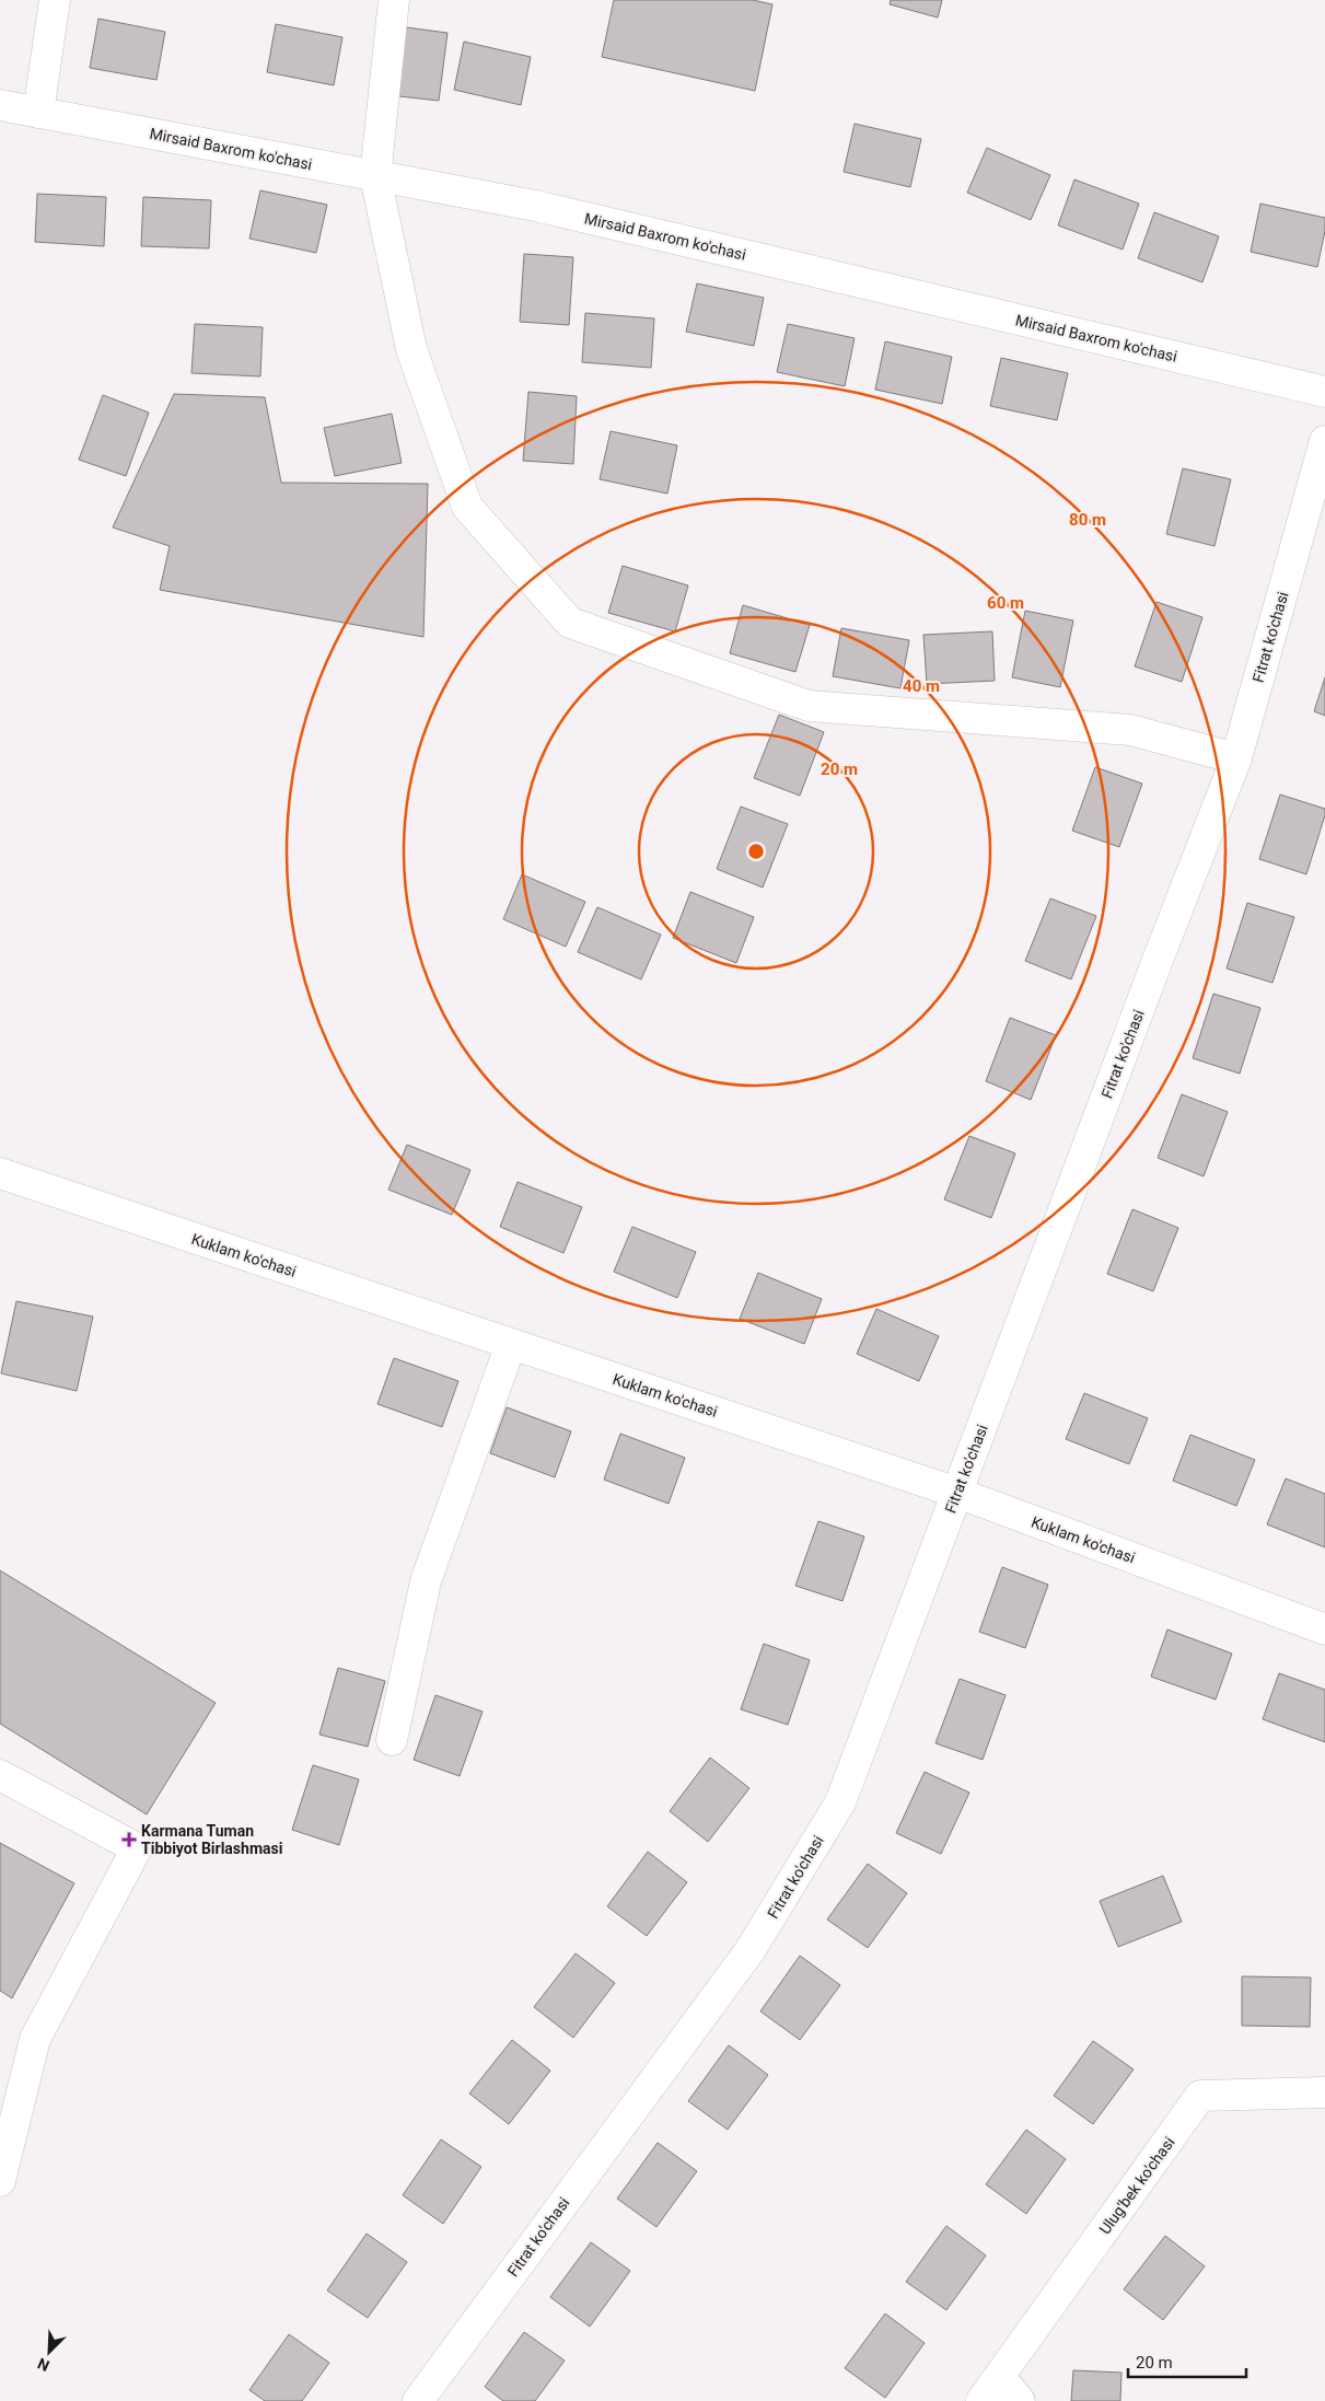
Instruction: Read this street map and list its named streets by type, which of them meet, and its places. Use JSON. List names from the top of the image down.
{
  "streets": {
    "street": [
      "Mirsaid Baxrom ko'chasi",
      "Fitrat ko'chasi",
      "Kuklam ko'chasi",
      "Ulug'bek ko'chasi"
    ]
  },
  "crossings": [
    ["Fitrat ko'chasi", "Kuklam ko'chasi"]
  ],
  "places": {
    "health": ["Karmana Tuman Tibbiyot Birlashmasi"]
  },
  "scale_bar": "20 m",
  "north": "bottom left",
  "rings": [
    "80 m",
    "60 m",
    "40 m",
    "20 m"
  ]
}
